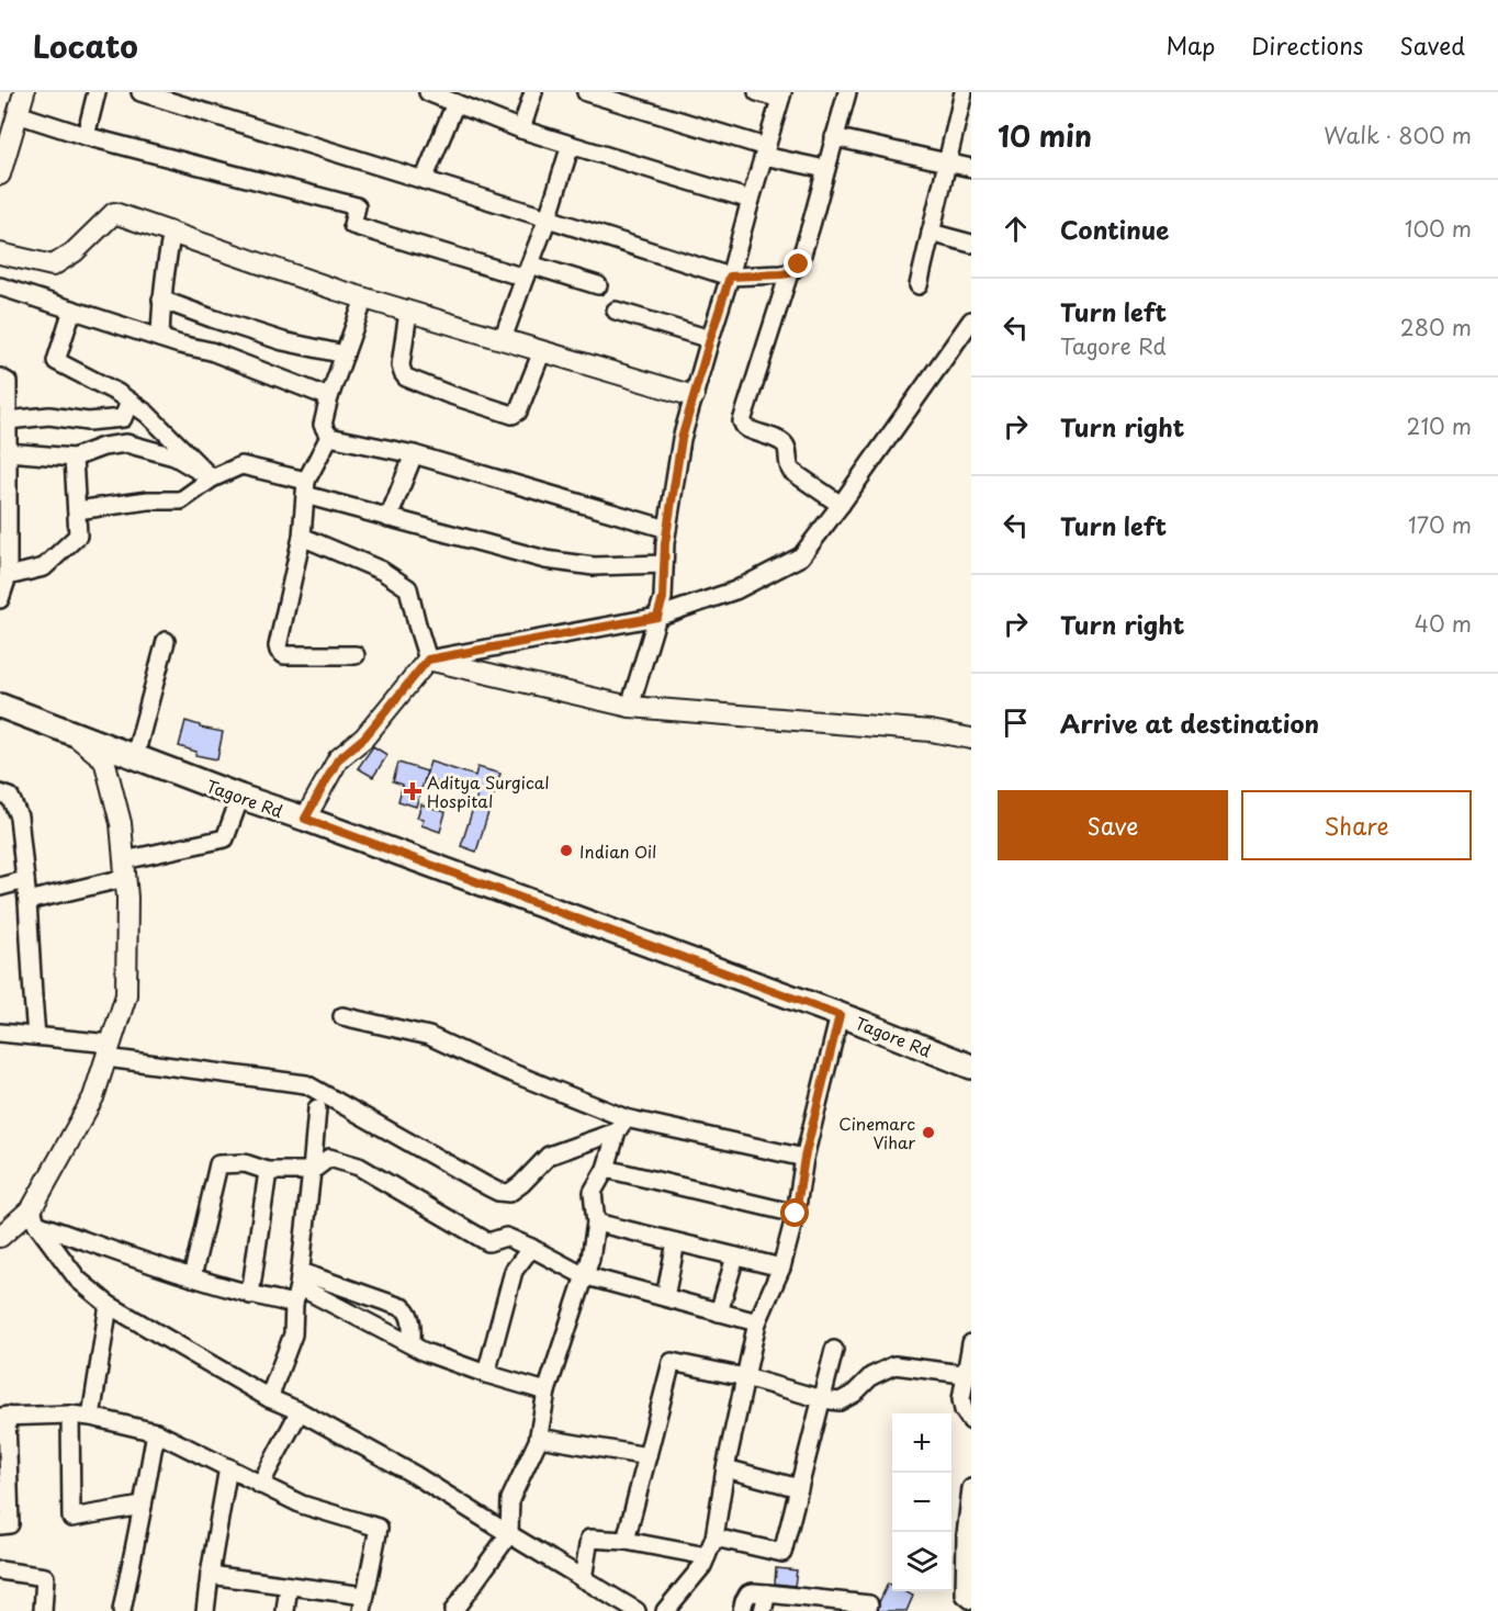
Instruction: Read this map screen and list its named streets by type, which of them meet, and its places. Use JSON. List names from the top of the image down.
{
  "streets": {
    "main road": ["Tagore Rd"]
  },
  "places": {
    "health": ["Aditya Surgical Hospital"],
    "other": ["Indian Oil", "Cinemarc Vihar"]
  },
  "page": {
    "header": "Locato",
    "nav": ["Map", "Directions", "Saved"],
    "heading": ["10 min", "Walk · 800 m"],
    "list": [
      ["Continue", "100 m"],
      ["Turn left", "Tagore Rd", "280 m"],
      ["Turn right", "210 m"],
      ["Turn left", "170 m"],
      ["Turn right", "40 m"],
      "Arrive at destination"
    ],
    "buttons": ["Save", "Share"],
    "map_buttons": ["+", "−"]
  }
}
